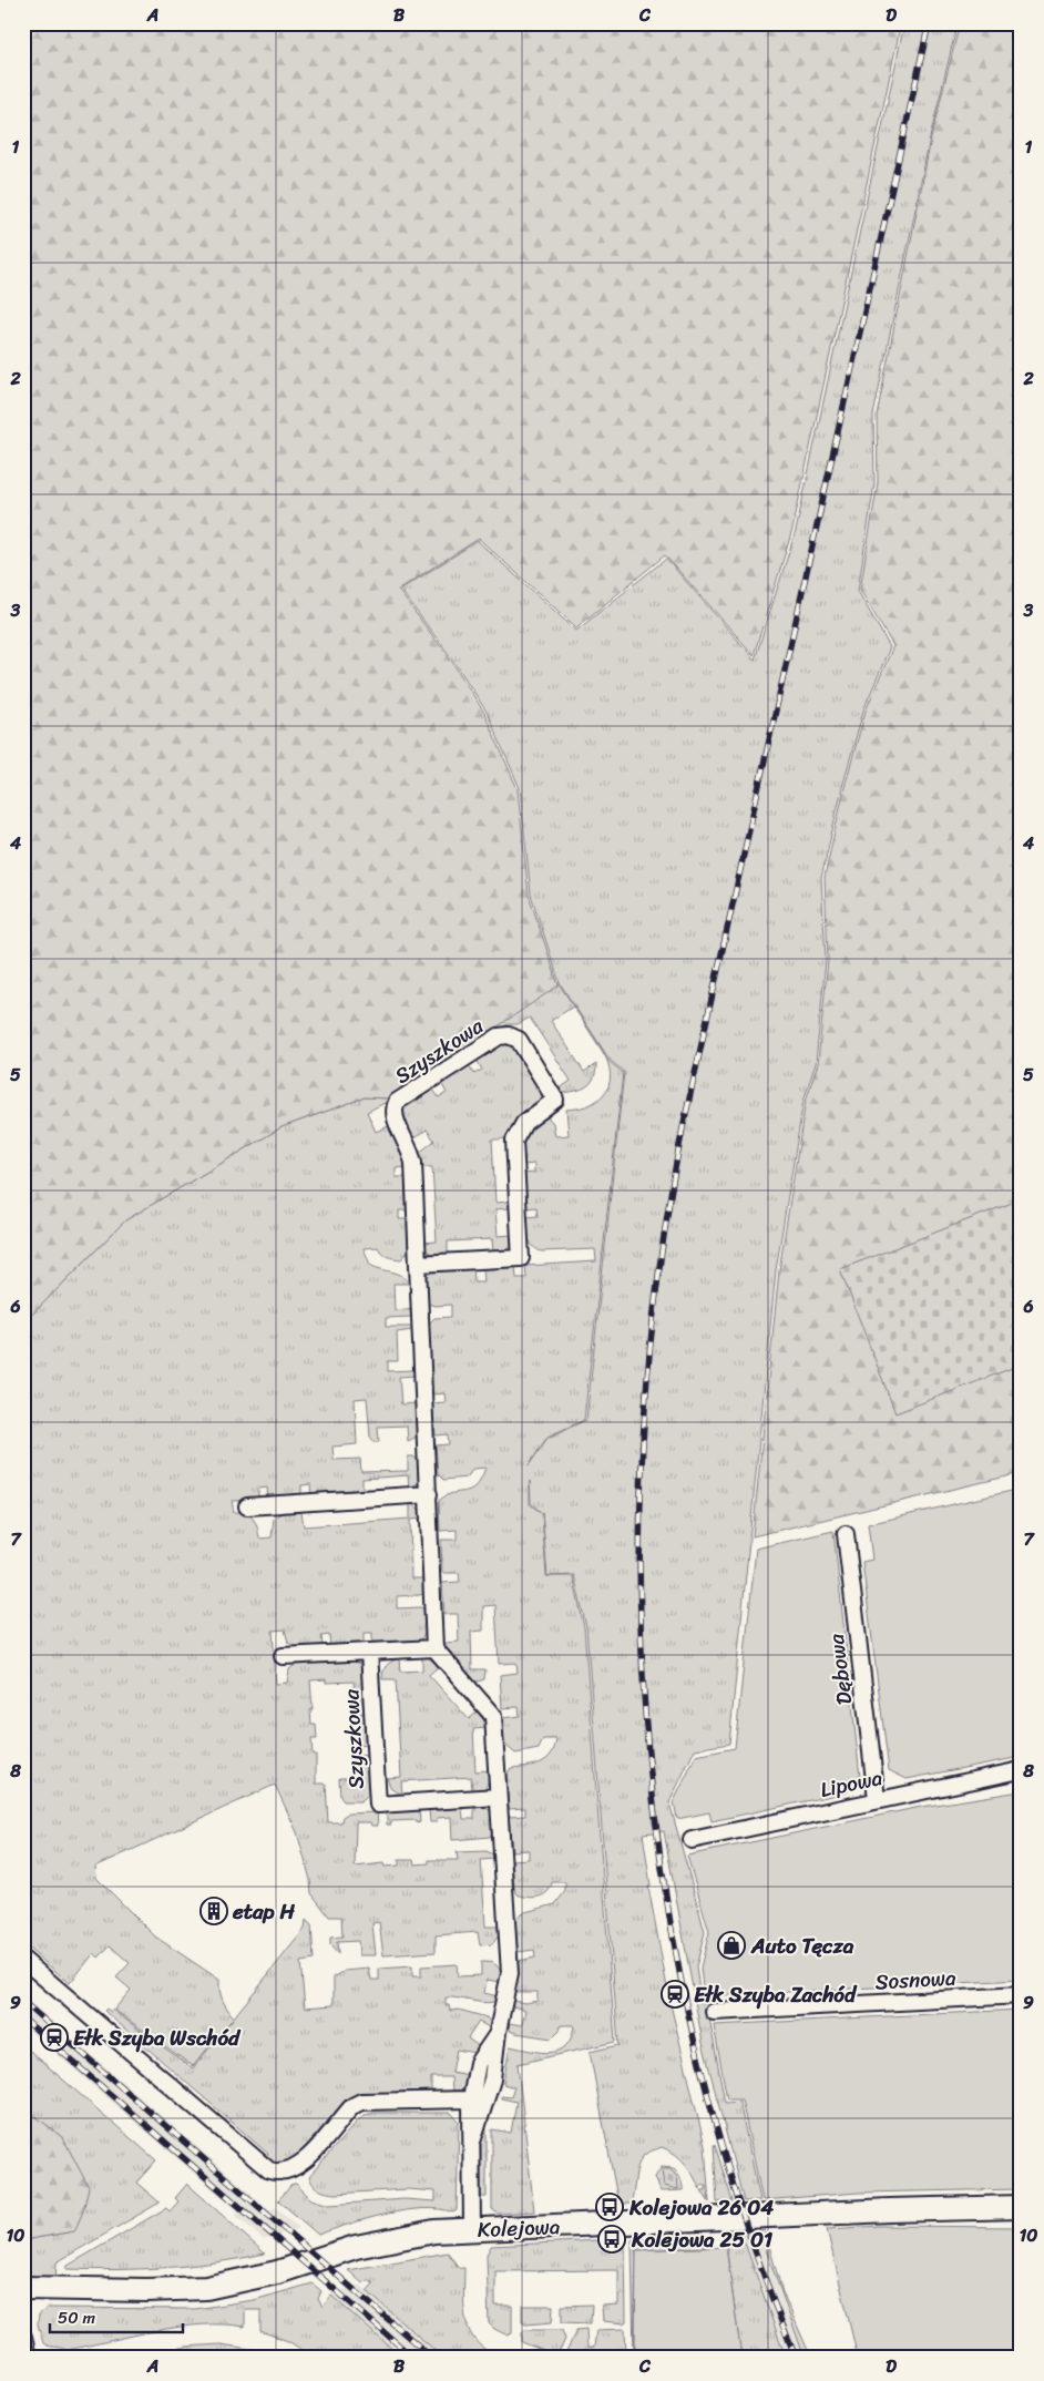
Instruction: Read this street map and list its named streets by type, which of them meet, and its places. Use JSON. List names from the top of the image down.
{
  "streets": {
    "street": [
      "Szyszkowa",
      "Dębowa",
      "Lipowa",
      "Sosnowa",
      "Kolejowa"
    ]
  },
  "crossings": [
    ["Dębowa", "Lipowa"]
  ],
  "places": {
    "building": ["etap H"],
    "shop": ["Auto Tęcza"],
    "station": ["Ełk Szyba Zachód", "Ełk Szyba Wschód"],
    "bus stop": ["Kolejowa 26 04", "Kolejowa 25 01"]
  },
  "scale_bar": "50 m",
  "grid": {
    "columns": [
      "A",
      "B",
      "C",
      "D"
    ],
    "rows": [
      "1",
      "2",
      "3",
      "4",
      "5",
      "6",
      "7",
      "8",
      "9",
      "10"
    ]
  }
}
